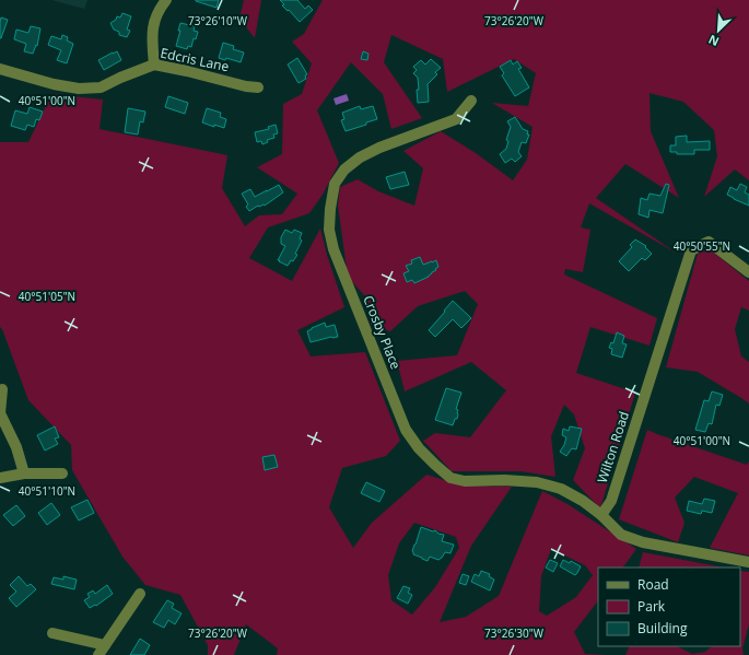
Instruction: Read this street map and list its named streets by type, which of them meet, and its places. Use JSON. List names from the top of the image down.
{
  "streets": {
    "street": ["Edcris Lane", "Crosby Place", "Wilton Road"]
  },
  "crossings": [
    ["Crosby Place", "Wilton Road"]
  ],
  "legend": ["Road", "Park", "Building"],
  "north": "bottom left",
  "coordinates": [
    "73°26'10\"W",
    "73°26'20\"W",
    "40°51'00\"N",
    "40°50'55\"N",
    "40°51'05\"N",
    "40°51'10\"N",
    "73°26'30\"W"
  ]
}
